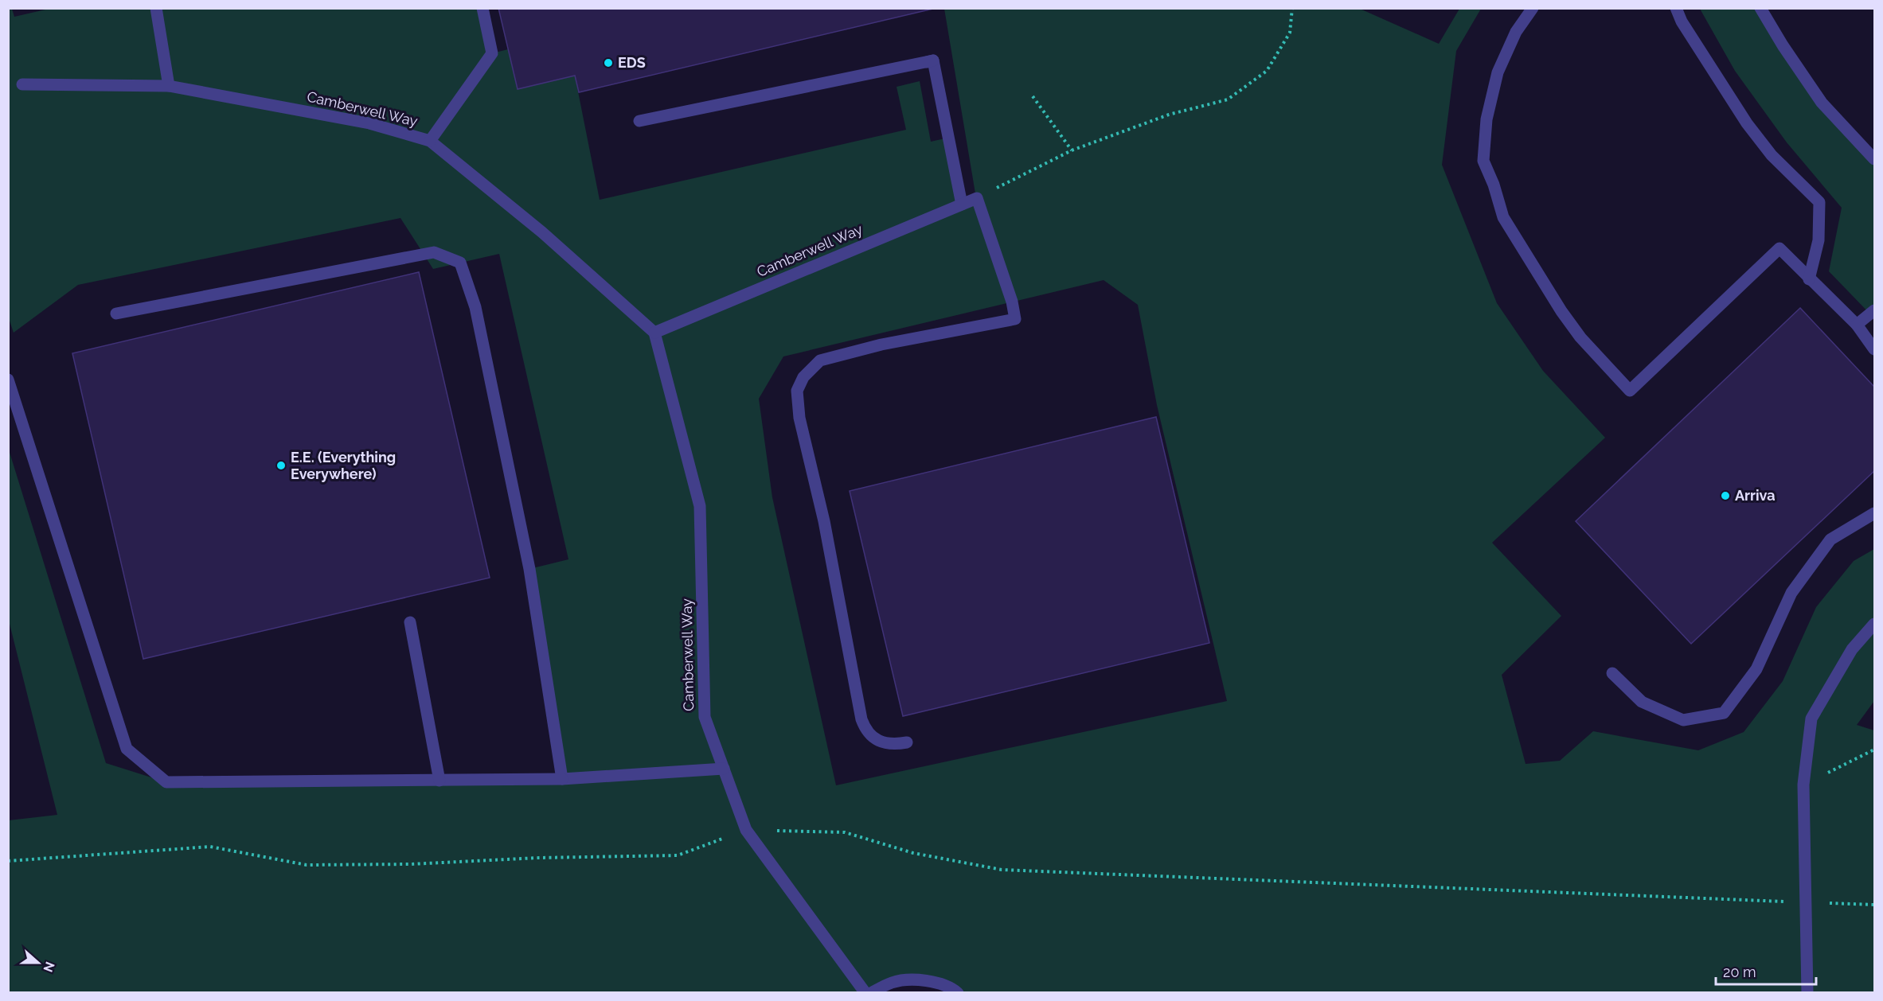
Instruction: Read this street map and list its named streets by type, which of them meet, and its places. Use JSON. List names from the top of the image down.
{
  "streets": {
    "street": ["Camberwell Way"]
  },
  "places": ["EDS", "E.E. (Everything Everywhere)", "Arriva"],
  "scale_bar": "20 m",
  "north": "right"
}
